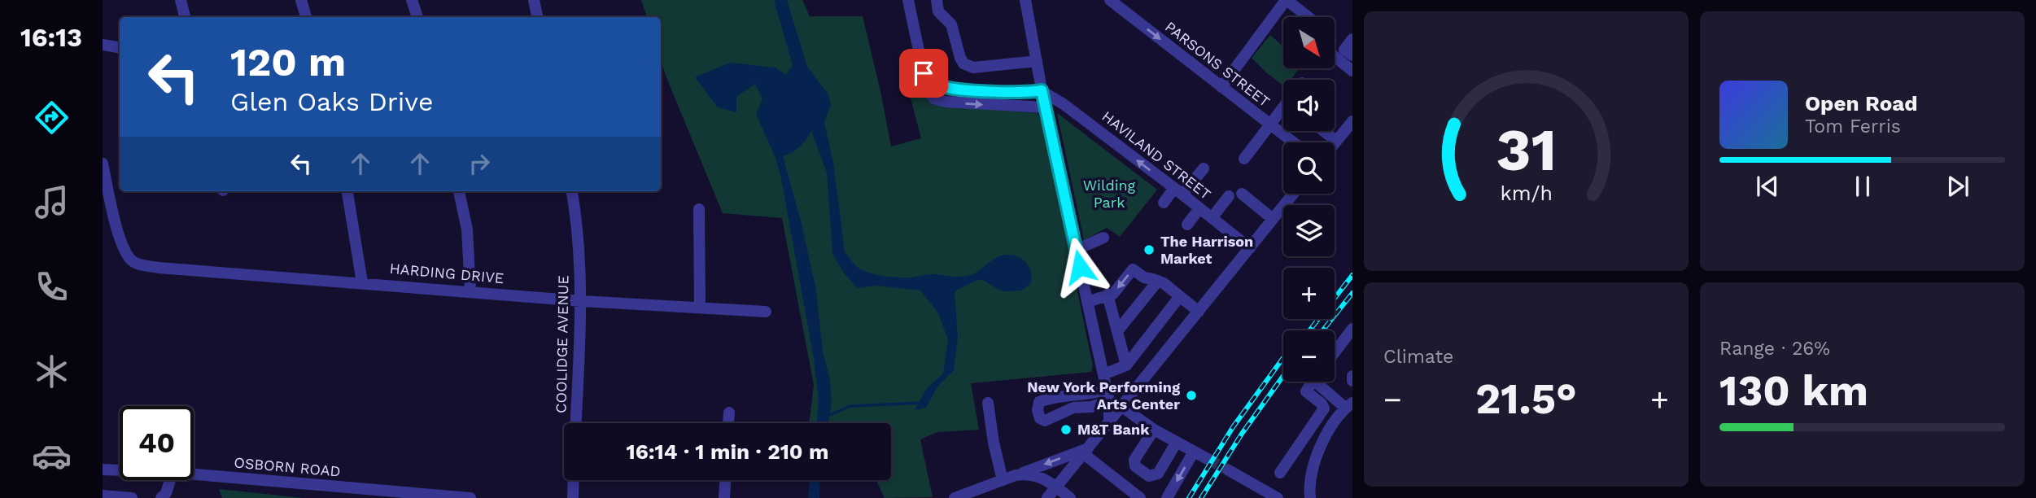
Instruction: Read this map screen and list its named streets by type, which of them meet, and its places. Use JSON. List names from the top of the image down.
{
  "streets": {
    "street": [
      "PARSONS STREET",
      "HAVILAND STREET",
      "HARDING DRIVE",
      "COOLIDGE AVENUE",
      "OSBORN ROAD"
    ]
  },
  "crossings": [
    ["HARDING DRIVE", "COOLIDGE AVENUE"]
  ],
  "one_way": ["PARSONS STREET", "HAVILAND STREET"],
  "parks": ["Wilding Park"],
  "places": ["The Harrison Market", "New York Performing Arts Center", "M&T Bank"],
  "north": "bottom right",
  "page": {
    "tabs": "16:13",
    "map_buttons": ["+", "−"],
    "turn": ["120 m", "Glen Oaks Drive"],
    "song": ["Open Road", "Tom Ferris"],
    "tile": [
      "Climate",
      ["Range · 26%", "130 km"]
    ],
    "heat": ["−", "21.5°", "+"],
    "limit": "40",
    "trip": "16:14 · 1 min · 210 m",
    "gauge": ["31", "km/h"]
  }
}
